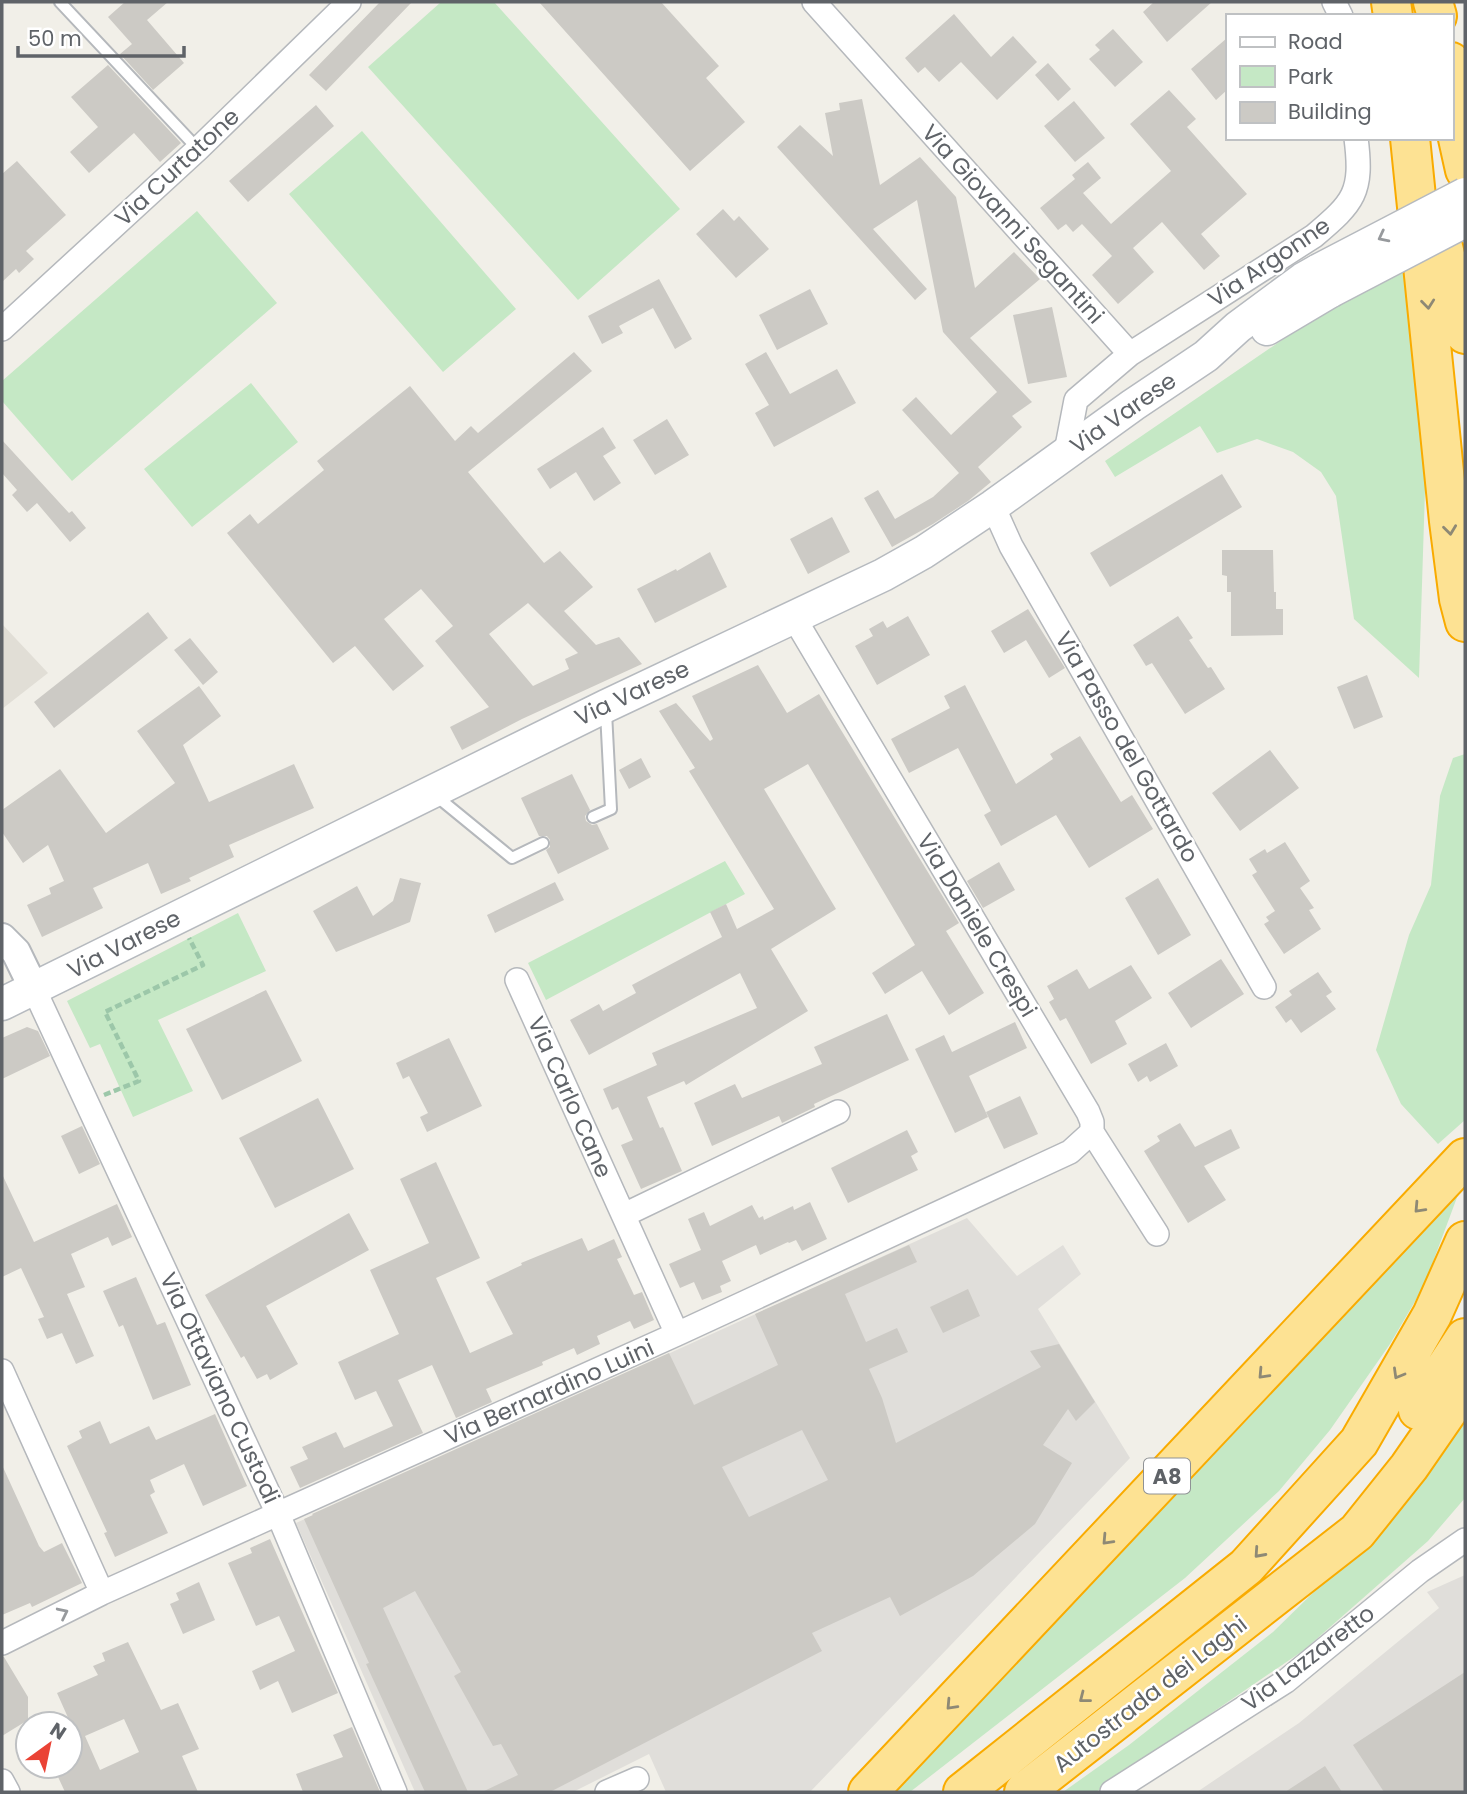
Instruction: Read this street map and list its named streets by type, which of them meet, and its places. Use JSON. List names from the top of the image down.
{
  "streets": {
    "highway": ["A8", "Autostrada dei Laghi"],
    "main road": ["Via Varese"],
    "street": [
      "Via Curtatone",
      "Via Giovanni Segantini",
      "Via Argonne",
      "Via Passo del Gottardo",
      "Via Daniele Crespi",
      "Via Carlo Cane",
      "Via Ottaviano Custodi",
      "Via Bernardino Luini",
      "Via Lazzaretto"
    ]
  },
  "crossings": [
    ["Via Giovanni Segantini", "Via Argonne"],
    ["Via Varese", "Via Passo del Gottardo"],
    ["Via Varese", "Via Daniele Crespi"],
    ["Via Varese", "Via Ottaviano Custodi"],
    ["Via Daniele Crespi", "Via Bernardino Luini"],
    ["Via Carlo Cane", "Via Bernardino Luini"],
    ["Via Ottaviano Custodi", "Via Bernardino Luini"]
  ],
  "legend": ["Road", "Park", "Building"],
  "scale_bar": "50 m",
  "north": "top right"
}
